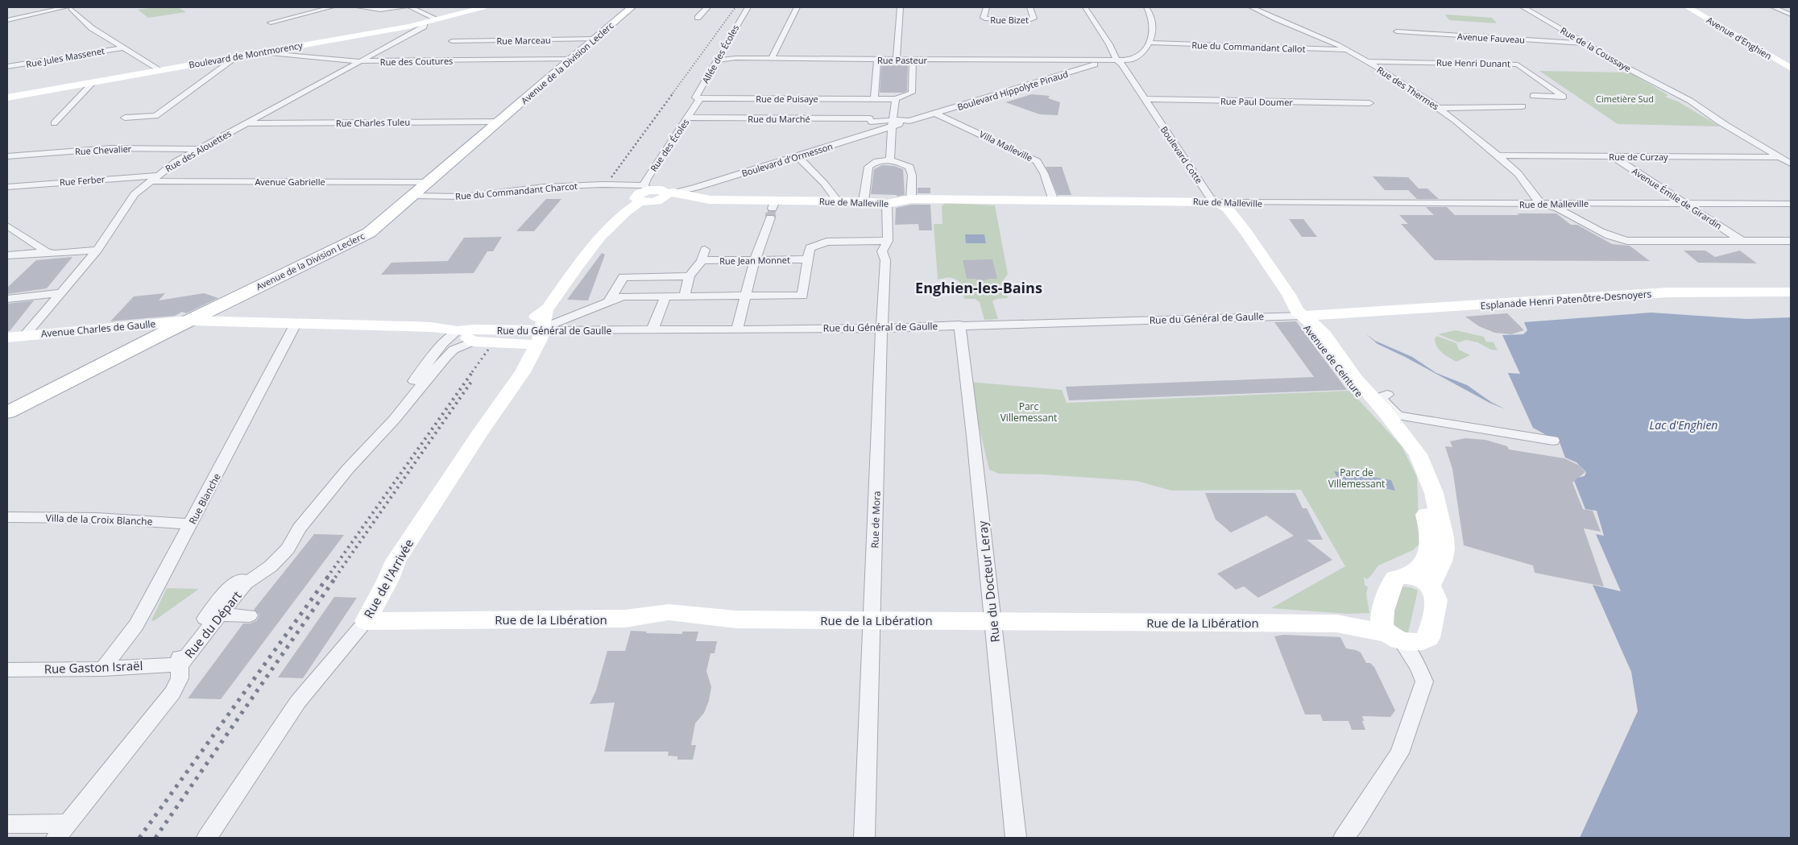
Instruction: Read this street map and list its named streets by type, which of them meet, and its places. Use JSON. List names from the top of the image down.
{
  "streets": {
    "main road": [
      "Avenue d'Enghien",
      "Boulevard de Montmorency",
      "Avenue de la Division Leclerc",
      "Boulevard Cotte",
      "Rue de Malleville",
      "Esplanade Henri Patenôtre-Desnoyers",
      "Rue du Général de Gaulle",
      "Avenue Charles de Gaulle",
      "Avenue de Ceinture",
      "Rue de l'Arrivée",
      "Rue de la Libération"
    ],
    "street": [
      "Rue Bizet",
      "Avenue Fauveau",
      "Rue Marceau",
      "Rue du Commandant Callot",
      "Rue de la Coussaye",
      "Allée des Écoles",
      "Rue Jules Massenet",
      "Rue Pasteur",
      "Rue des Coutures",
      "Rue Henri Dunant",
      "Rue des Thermes",
      "Boulevard Hippolyte Pinaud",
      "Rue de Puisaye",
      "Rue Paul Doumer",
      "Rue du Marché",
      "Rue Charles Tuleu",
      "Rue des Écoles",
      "Villa Malleville",
      "Rue Chevalier",
      "Rue des Alouettes",
      "Rue de Curzay",
      "Boulevard d'Ormesson",
      "Rue Ferber",
      "Avenue Gabrielle",
      "Rue du Commandant Charcot",
      "Avenue Émile de Girardin",
      "Rue Jean Monnet",
      "Rue Blanche",
      "Villa de la Croix Blanche",
      "Rue de Mora",
      "Rue du Docteur Leray",
      "Rue du Départ",
      "Rue Gaston Israël"
    ]
  },
  "crossings": [
    ["Avenue Fauveau", "Rue de la Coussaye"],
    ["Rue Marceau", "Avenue de la Division Leclerc"],
    ["Rue du Commandant Callot", "Rue des Thermes"],
    ["Rue de la Coussaye", "Rue de Curzay"],
    ["Allée des Écoles", "Rue Pasteur"],
    ["Allée des Écoles", "Rue de Puisaye"],
    ["Allée des Écoles", "Rue des Écoles"],
    ["Boulevard de Montmorency", "Rue des Coutures"],
    ["Boulevard de Montmorency", "Rue des Alouettes"],
    ["Rue Pasteur", "Boulevard Hippolyte Pinaud"],
    ["Rue Pasteur", "Boulevard Cotte"],
    ["Rue des Coutures", "Avenue de la Division Leclerc"],
    ["Rue des Coutures", "Rue des Alouettes"],
    ["Avenue de la Division Leclerc", "Rue Charles Tuleu"],
    ["Avenue de la Division Leclerc", "Avenue Gabrielle"],
    ["Avenue de la Division Leclerc", "Rue du Commandant Charcot"],
    ["Avenue de la Division Leclerc", "Rue du Général de Gaulle"],
    ["Avenue de la Division Leclerc", "Avenue Charles de Gaulle"],
    ["Rue Henri Dunant", "Rue des Thermes"],
    ["Rue des Thermes", "Rue de Curzay"],
    ["Rue des Thermes", "Rue de Malleville"],
    ["Boulevard Hippolyte Pinaud", "Rue du Marché"],
    ["Boulevard Hippolyte Pinaud", "Villa Malleville"],
    ["Boulevard Hippolyte Pinaud", "Boulevard Cotte"],
    ["Boulevard Hippolyte Pinaud", "Boulevard d'Ormesson"],
    ["Rue de Puisaye", "Rue des Écoles"],
    ["Rue Paul Doumer", "Boulevard Cotte"],
    ["Rue du Marché", "Rue des Écoles"],
    ["Rue du Marché", "Boulevard d'Ormesson"],
    ["Rue Charles Tuleu", "Rue des Alouettes"],
    ["Rue des Écoles", "Rue du Commandant Charcot"],
    ["Villa Malleville", "Rue de Malleville"],
    ["Rue Chevalier", "Rue des Alouettes"],
    ["Rue des Alouettes", "Rue Ferber"],
    ["Rue des Alouettes", "Avenue Gabrielle"],
    ["Rue des Alouettes", "Avenue Charles de Gaulle"],
    ["Boulevard Cotte", "Rue de Malleville"],
    ["Boulevard Cotte", "Esplanade Henri Patenôtre-Desnoyers"],
    ["Boulevard Cotte", "Rue du Général de Gaulle"],
    ["Boulevard Cotte", "Avenue de Ceinture"],
    ["Rue de Curzay", "Avenue Émile de Girardin"],
    ["Boulevard d'Ormesson", "Rue de Malleville"],
    ["Rue Ferber", "Avenue Gabrielle"],
    ["Avenue Émile de Girardin", "Rue de Malleville"],
    ["Rue de Malleville", "Rue de Mora"],
    ["Esplanade Henri Patenôtre-Desnoyers", "Rue du Général de Gaulle"],
    ["Esplanade Henri Patenôtre-Desnoyers", "Avenue de Ceinture"],
    ["Rue du Général de Gaulle", "Avenue Charles de Gaulle"],
    ["Rue du Général de Gaulle", "Avenue de Ceinture"],
    ["Rue du Général de Gaulle", "Rue Blanche"],
    ["Rue du Général de Gaulle", "Rue de Mora"],
    ["Rue du Général de Gaulle", "Rue de l'Arrivée"],
    ["Rue du Général de Gaulle", "Rue du Docteur Leray"],
    ["Rue du Général de Gaulle", "Rue du Départ"],
    ["Avenue de Ceinture", "Rue de la Libération"],
    ["Rue Blanche", "Villa de la Croix Blanche"],
    ["Rue Blanche", "Rue Gaston Israël"],
    ["Rue de Mora", "Rue de la Libération"],
    ["Rue de l'Arrivée", "Rue de la Libération"],
    ["Rue du Docteur Leray", "Rue de la Libération"],
    ["Rue du Départ", "Rue Gaston Israël"]
  ],
  "districts": ["Enghien-les-Bains"],
  "water": ["Lac d'Enghien"],
  "parks": ["Cimetière Sud", "Parc Villemessant", "Parc de Villemessant"]
}
